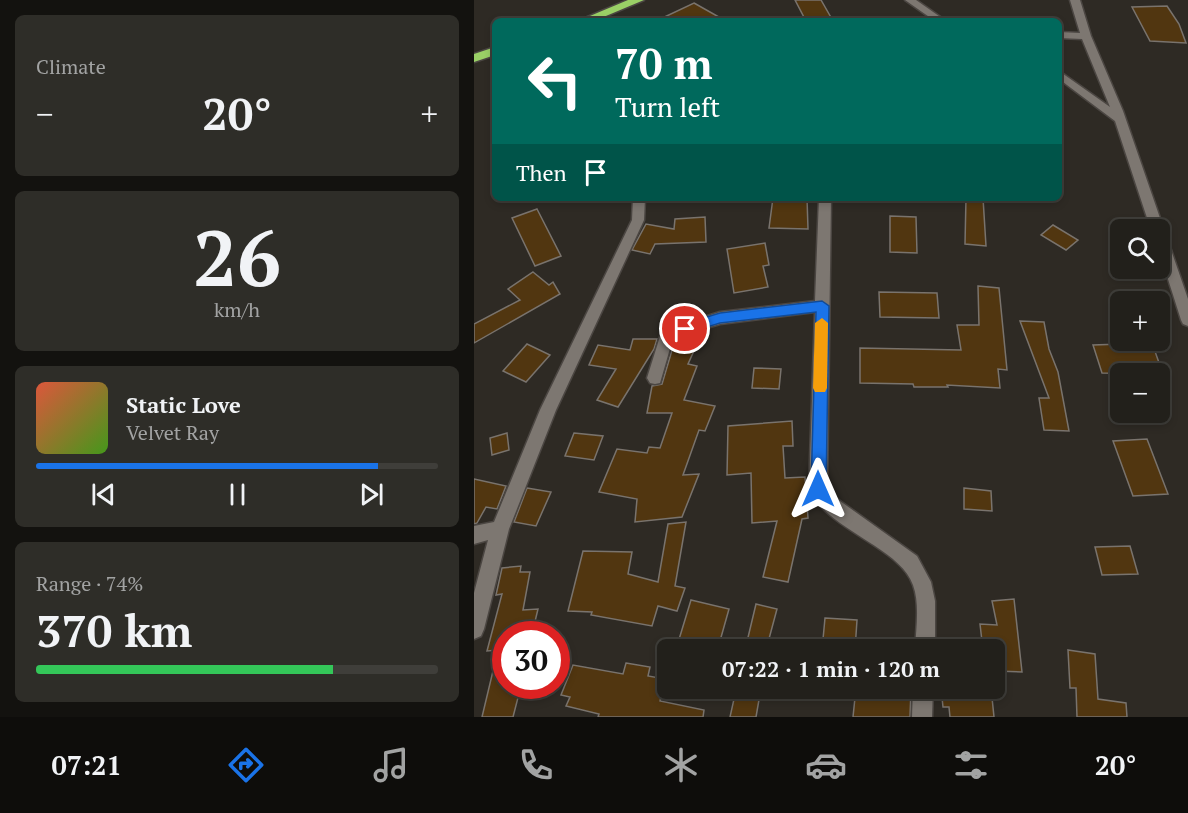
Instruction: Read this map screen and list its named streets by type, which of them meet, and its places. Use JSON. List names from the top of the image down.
{
  "page": {
    "tile": [
      "Climate",
      ["26", "km/h"],
      ["Range · 74%", "370 km"]
    ],
    "turn": ["70 m", "Turn left"],
    "heat": ["−", "20°", "+"],
    "then": "Then",
    "map_buttons": ["+", "−"],
    "song": ["Static Love", "Velvet Ray"],
    "limit": "30",
    "trip": "07:22 · 1 min · 120 m",
    "tabs": ["07:21", "20°"]
  }
}
